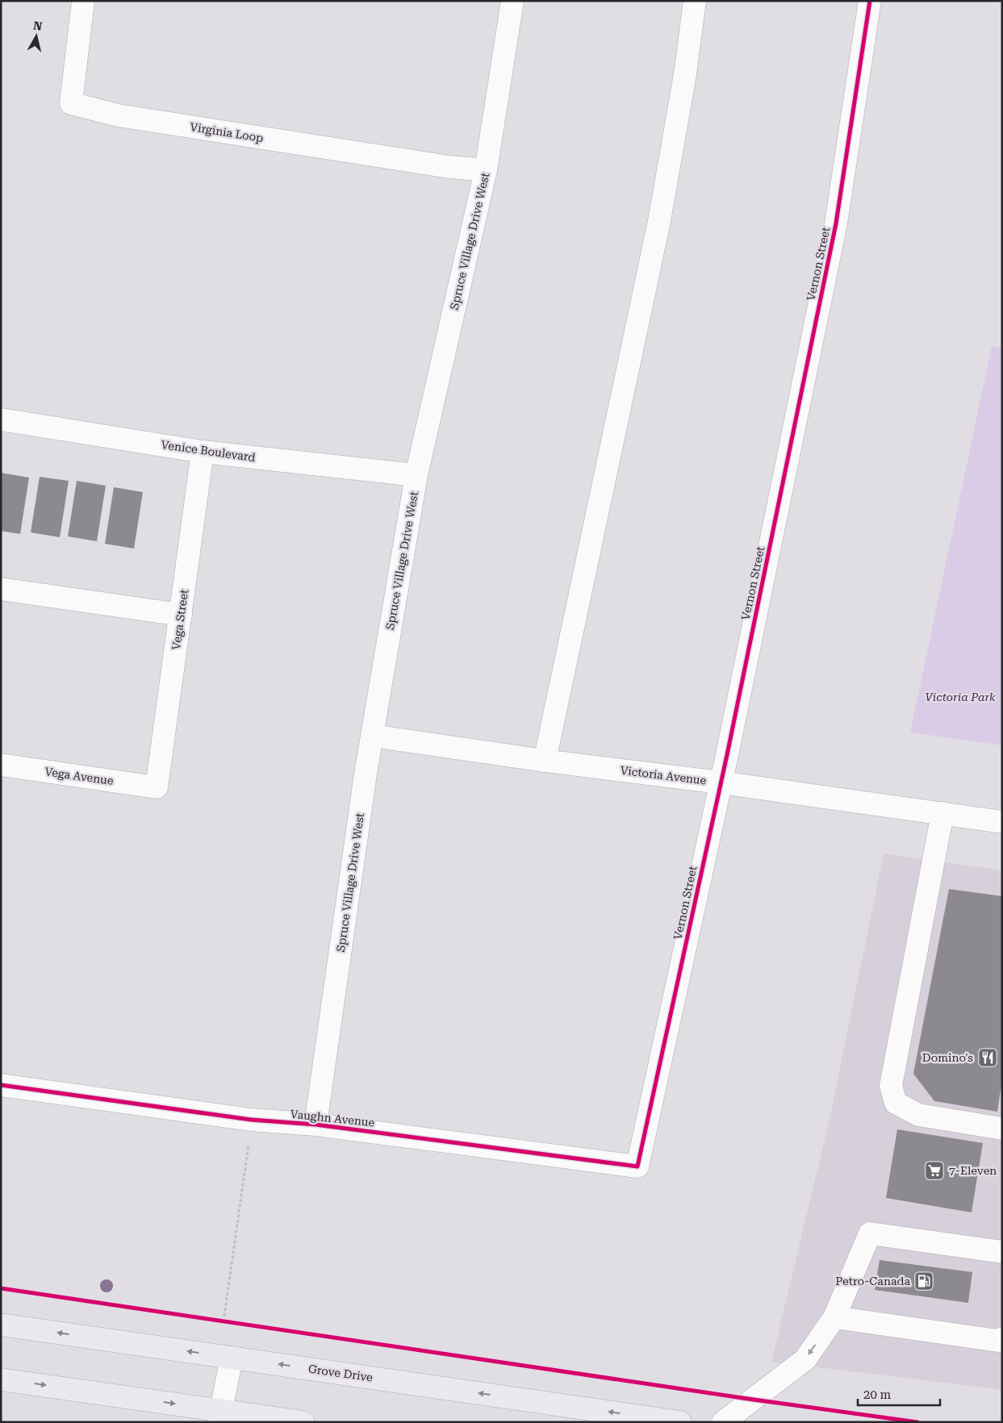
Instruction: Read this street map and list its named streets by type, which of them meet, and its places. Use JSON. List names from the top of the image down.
{
  "streets": {
    "main road": ["Grove Drive"],
    "street": [
      "Virginia Loop",
      "Spruce Village Drive West",
      "Vernon Street",
      "Venice Boulevard",
      "Vega Street",
      "Victoria Avenue",
      "Vega Avenue",
      "Vaughn Avenue"
    ]
  },
  "crossings": [
    ["Virginia Loop", "Spruce Village Drive West"],
    ["Spruce Village Drive West", "Venice Boulevard"],
    ["Spruce Village Drive West", "Victoria Avenue"],
    ["Spruce Village Drive West", "Vaughn Avenue"],
    ["Vernon Street", "Victoria Avenue"],
    ["Vernon Street", "Vaughn Avenue"],
    ["Venice Boulevard", "Vega Street"],
    ["Vega Street", "Vega Avenue"]
  ],
  "parks": ["Victoria Park"],
  "places": {
    "restaurant": ["Domino's"],
    "supermarket": ["7-Eleven"],
    "fuel station": ["Petro-Canada"]
  },
  "scale_bar": "20 m",
  "north": "top"
}
